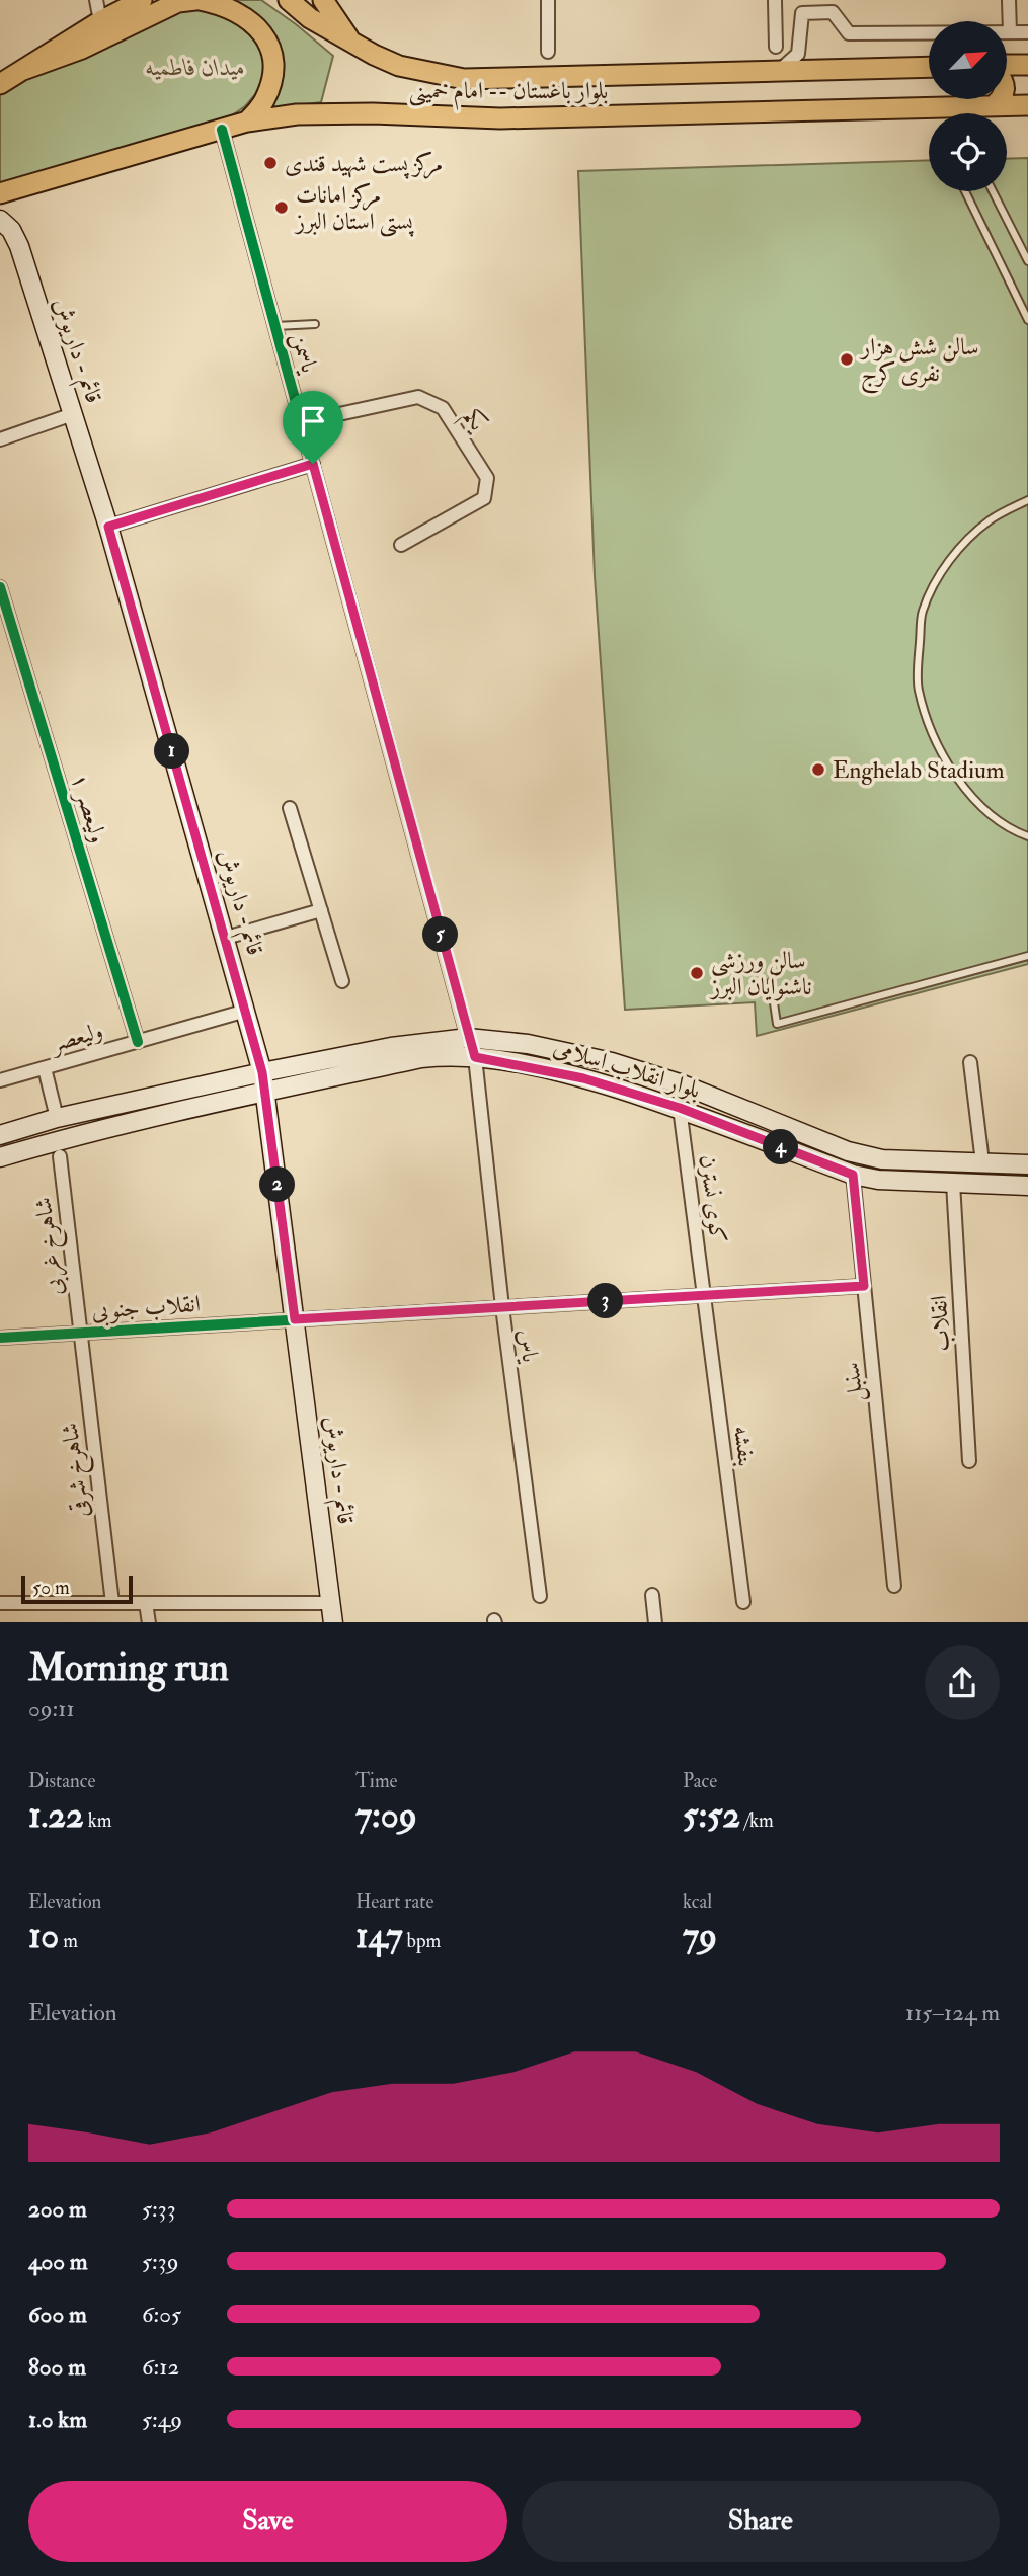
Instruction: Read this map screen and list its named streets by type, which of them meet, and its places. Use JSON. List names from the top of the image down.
{
  "streets": {
    "main road": ["بلوار باغستان -- امام خمینی", "قائم - داریوش", "بلوار انقلاب اسلامی"],
    "street": [
      "یاسمن",
      "یکم",
      "ولیعصر ۱",
      "ولیعصر",
      "کوی نسترن",
      "شاهرخ غربی",
      "انقلاب جنوبی",
      "انقلاب",
      "یاس",
      "سنبل",
      "بنفشه",
      "شاهرخ شرقی"
    ]
  },
  "crossings": [
    ["بلوار باغستان -- امام خمینی", "یاسمن"],
    ["قائم - داریوش", "ولیعصر"],
    ["قائم - داریوش", "بلوار انقلاب اسلامی"],
    ["قائم - داریوش", "انقلاب جنوبی"],
    ["یاسمن", "یکم"],
    ["یاسمن", "بلوار انقلاب اسلامی"],
    ["ولیعصر ۱", "ولیعصر"],
    ["بلوار انقلاب اسلامی", "کوی نسترن"],
    ["بلوار انقلاب اسلامی", "انقلاب"],
    ["بلوار انقلاب اسلامی", "یاس"],
    ["بلوار انقلاب اسلامی", "سنبل"],
    ["کوی نسترن", "انقلاب جنوبی"],
    ["کوی نسترن", "بنفشه"],
    ["شاهرخ غربی", "انقلاب جنوبی"],
    ["شاهرخ غربی", "شاهرخ شرقی"],
    ["انقلاب جنوبی", "یاس"],
    ["انقلاب جنوبی", "سنبل"],
    ["انقلاب جنوبی", "بنفشه"],
    ["انقلاب جنوبی", "شاهرخ شرقی"]
  ],
  "parks": ["میدان فاطمیه"],
  "places": [
    "مرکز پست شهید قندی",
    "مرکز امانات پستی استان البرز",
    "سالن شش هزار نفری کرج",
    "Enghelab Stadium",
    "سالن ورزشی ناشنوایان البرز"
  ],
  "scale_bar": "50 m",
  "north": "top right",
  "page": {
    "pins": [
      "1",
      "5",
      "4",
      "2",
      "3"
    ],
    "scale": "50 m",
    "heading": ["Morning run", "09:11"],
    "stats": [
      ["Distance", "1.22 km"],
      ["Time", "7:09"],
      ["Pace", "5:52 /km"],
      ["Elevation", "10 m"],
      ["Heart rate", "147 bpm"],
      ["kcal", "79"]
    ],
    "chart": ["Elevation", "115–124 m"],
    "list": [
      {
        "name": "200 m",
        "note": "5:33"
      },
      {
        "name": "400 m",
        "note": "5:39"
      },
      {
        "name": "600 m",
        "note": "6:05"
      },
      {
        "name": "800 m",
        "note": "6:12"
      },
      {
        "name": "1.0 km",
        "note": "5:49"
      }
    ],
    "buttons": ["Save", "Share"]
  }
}
